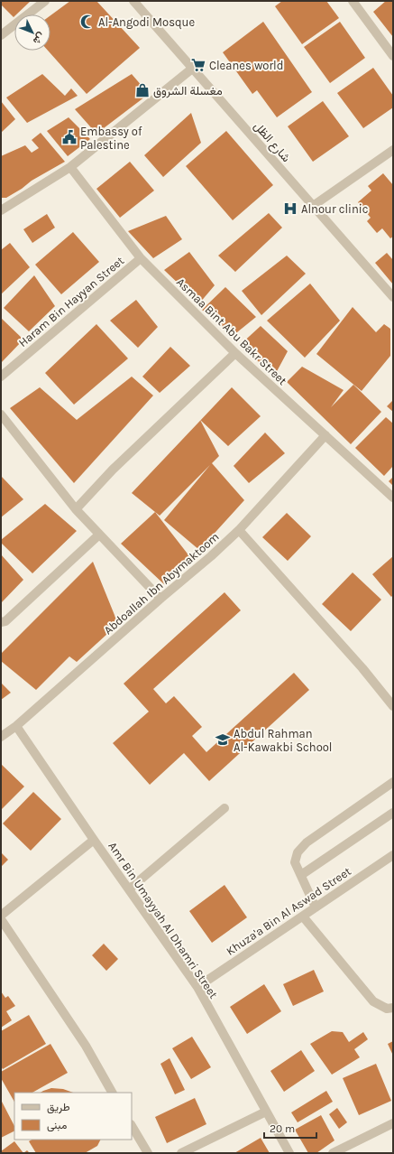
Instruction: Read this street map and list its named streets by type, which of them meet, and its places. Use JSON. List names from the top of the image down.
{
  "streets": {
    "street": [
      "شارع الظل",
      "Haram Bin Hayyan Street",
      "Asmaa Bint Abu Bakr Street",
      "Abdoallah Ibn Abymaktoom",
      "Khuza'a Bin Al Aswad Street",
      "Amr Bin Umayyah Al Dhamri Street"
    ]
  },
  "crossings": [
    ["Haram Bin Hayyan Street", "Asmaa Bint Abu Bakr Street"],
    ["Asmaa Bint Abu Bakr Street", "Abdoallah Ibn Abymaktoom"],
    ["Abdoallah Ibn Abymaktoom", "Amr Bin Umayyah Al Dhamri Street"],
    ["Khuza'a Bin Al Aswad Street", "Amr Bin Umayyah Al Dhamri Street"]
  ],
  "places": {
    "mosque": ["Al-Angodi Mosque"],
    "supermarket": ["Cleanes world"],
    "shop": ["مغسلة الشروق"],
    "public building": ["Embassy of Palestine"],
    "hospital": ["Alnour clinic"],
    "school or university": ["Abdul Rahman Al-Kawakbi School"]
  },
  "legend": ["طريق", "مبنى"],
  "scale_bar": "20 m",
  "north": "bottom right"
}
